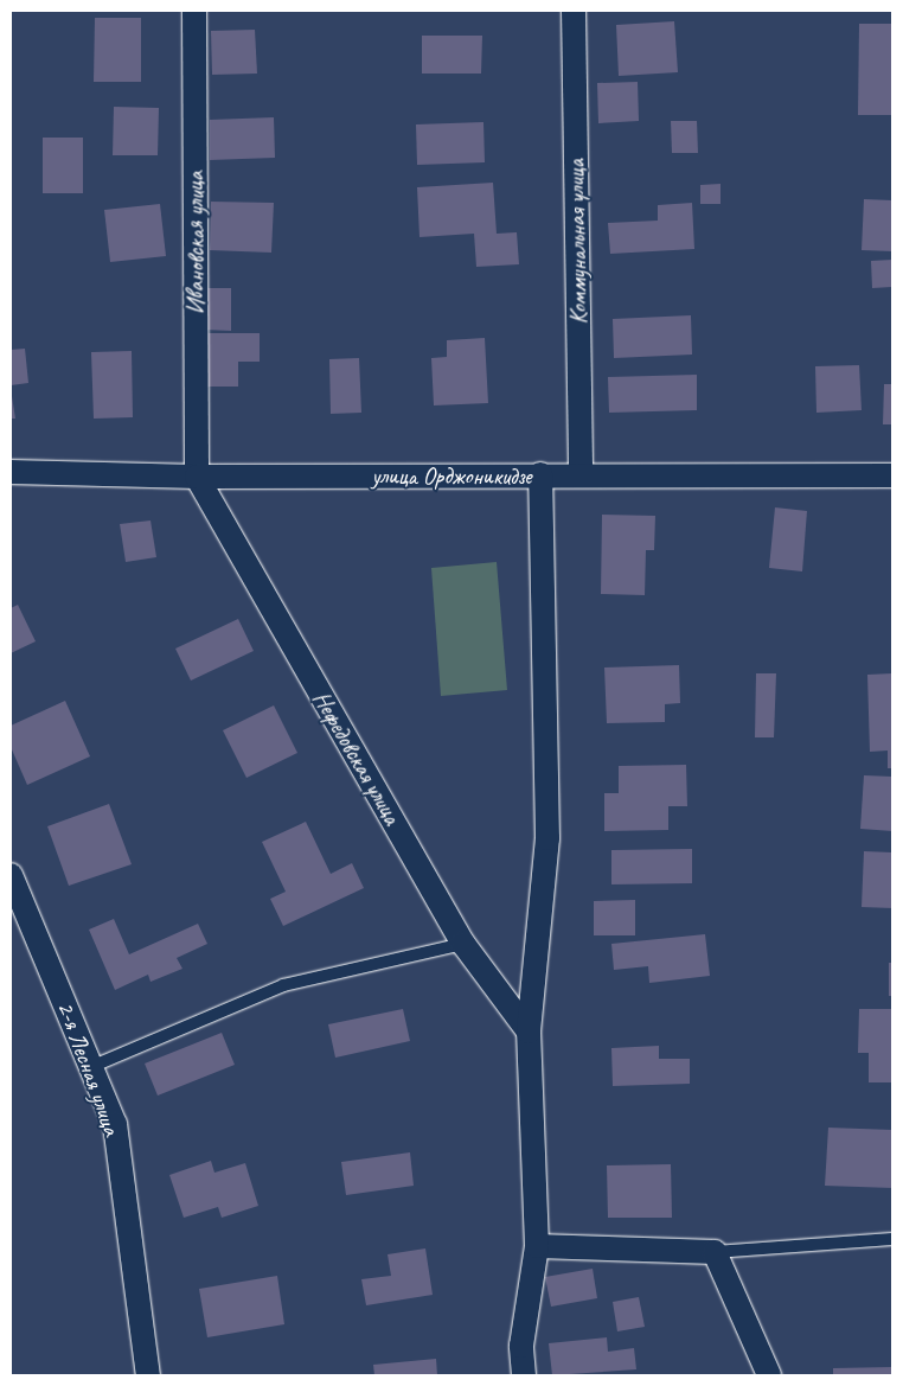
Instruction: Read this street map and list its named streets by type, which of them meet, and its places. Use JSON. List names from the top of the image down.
{
  "streets": {
    "street": [
      "Коммунальная улица",
      "Ивановская улица",
      "улица Орджоникидзе",
      "Нефедовская улица",
      "2-я Лесная улица"
    ]
  },
  "crossings": [
    ["Коммунальная улица", "улица Орджоникидзе"],
    ["Ивановская улица", "улица Орджоникидзе"],
    ["Ивановская улица", "Нефедовская улица"],
    ["улица Орджоникидзе", "Нефедовская улица"]
  ]
}
